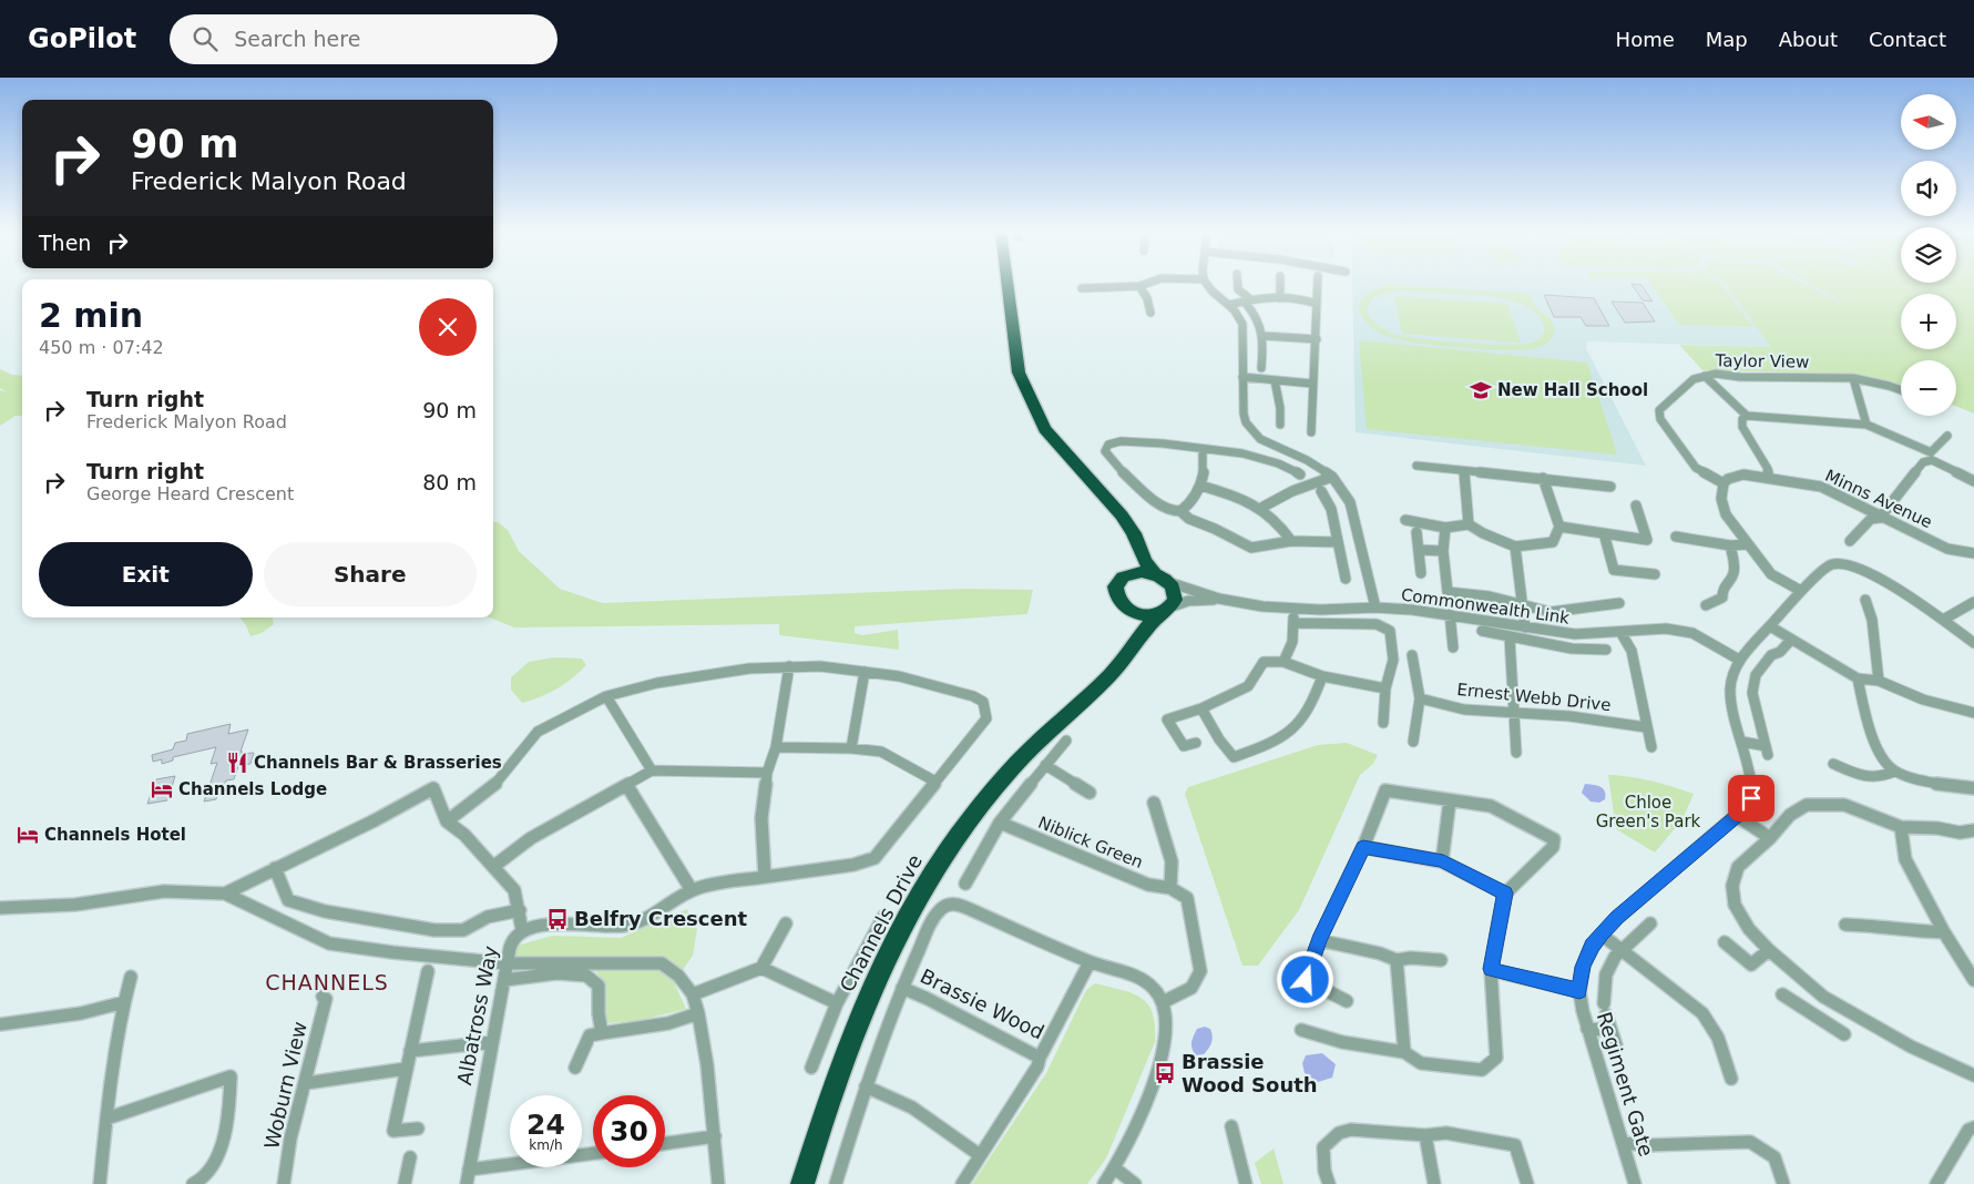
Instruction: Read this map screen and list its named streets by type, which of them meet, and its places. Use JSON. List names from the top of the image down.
{
  "streets": {
    "highway": ["Channels Drive"],
    "street": [
      "Taylor View",
      "Minns Avenue",
      "Commonwealth Link",
      "Ernest Webb Drive",
      "Niblick Green",
      "Brassie Wood",
      "Albatross Way",
      "Regiment Gate",
      "Woburn View"
    ]
  },
  "crossings": [
    ["Taylor View", "Minns Avenue"],
    ["Commonwealth Link", "Channels Drive"],
    ["Commonwealth Link", "Regiment Gate"]
  ],
  "districts": ["CHANNELS"],
  "parks": ["Chloe Green's Park"],
  "places": {
    "school or university": ["New Hall School"],
    "restaurant": ["Channels Bar & Brasseries"],
    "hotel": ["Channels Lodge", "Channels Hotel"],
    "bus stop": ["Belfry Crescent", "Brassie Wood South"]
  },
  "north": "left",
  "page": {
    "header": "GoPilot",
    "search": "Search here",
    "nav": [
      "Home",
      "Map",
      "About",
      "Contact"
    ],
    "map_buttons": ["+", "−"],
    "turn": ["90 m", "Frederick Malyon Road"],
    "then": "Then",
    "heading": ["2 min", "450 m · 07:42"],
    "list": [
      {
        "name": "Turn right",
        "note": "Frederick Malyon Road",
        "value": "90 m"
      },
      {
        "name": "Turn right",
        "note": "George Heard Crescent",
        "value": "80 m"
      }
    ],
    "buttons": ["Exit", "Share"],
    "speed": "24 km/h",
    "limit": "30"
  }
}
